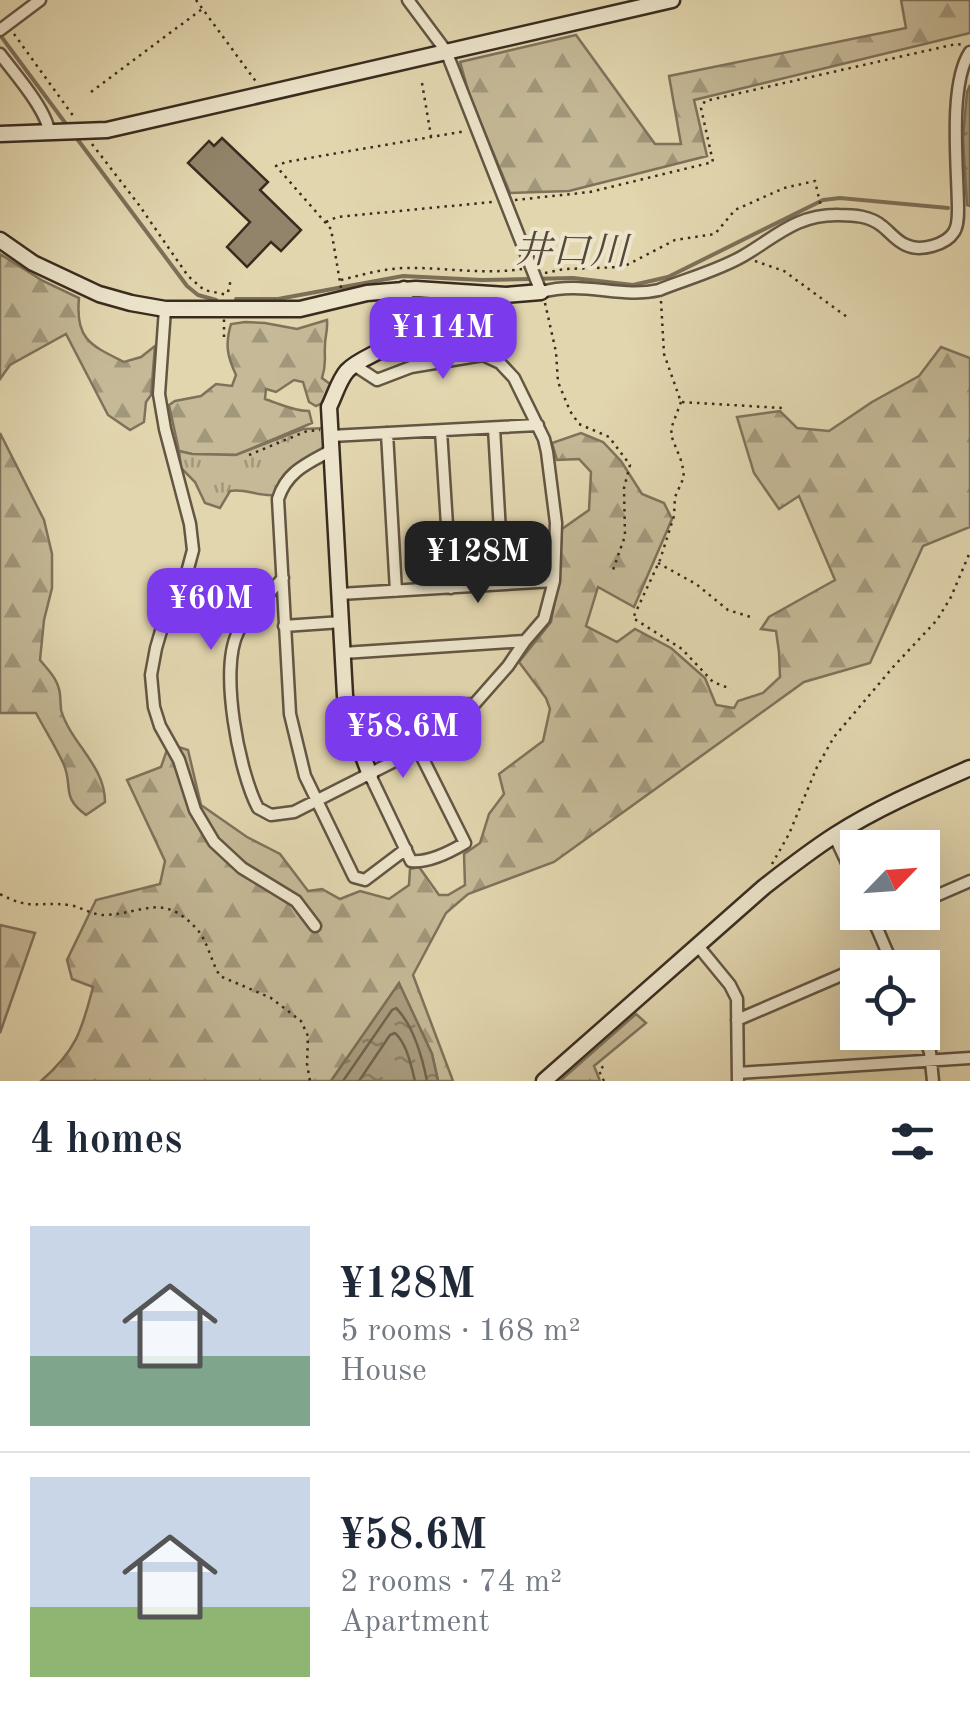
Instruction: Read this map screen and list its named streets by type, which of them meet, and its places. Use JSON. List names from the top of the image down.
{
  "water": ["井口川"],
  "north": "top right",
  "page": {
    "price": [
      "¥114M",
      "¥128M",
      "¥60M",
      "¥58.6M"
    ],
    "heading": "4 homes",
    "list": [
      {
        "name": "¥128M",
        "note": "5 rooms · 168 m² · House"
      },
      {
        "name": "¥58.6M",
        "note": "2 rooms · 74 m² · Apartment"
      }
    ]
  }
}
